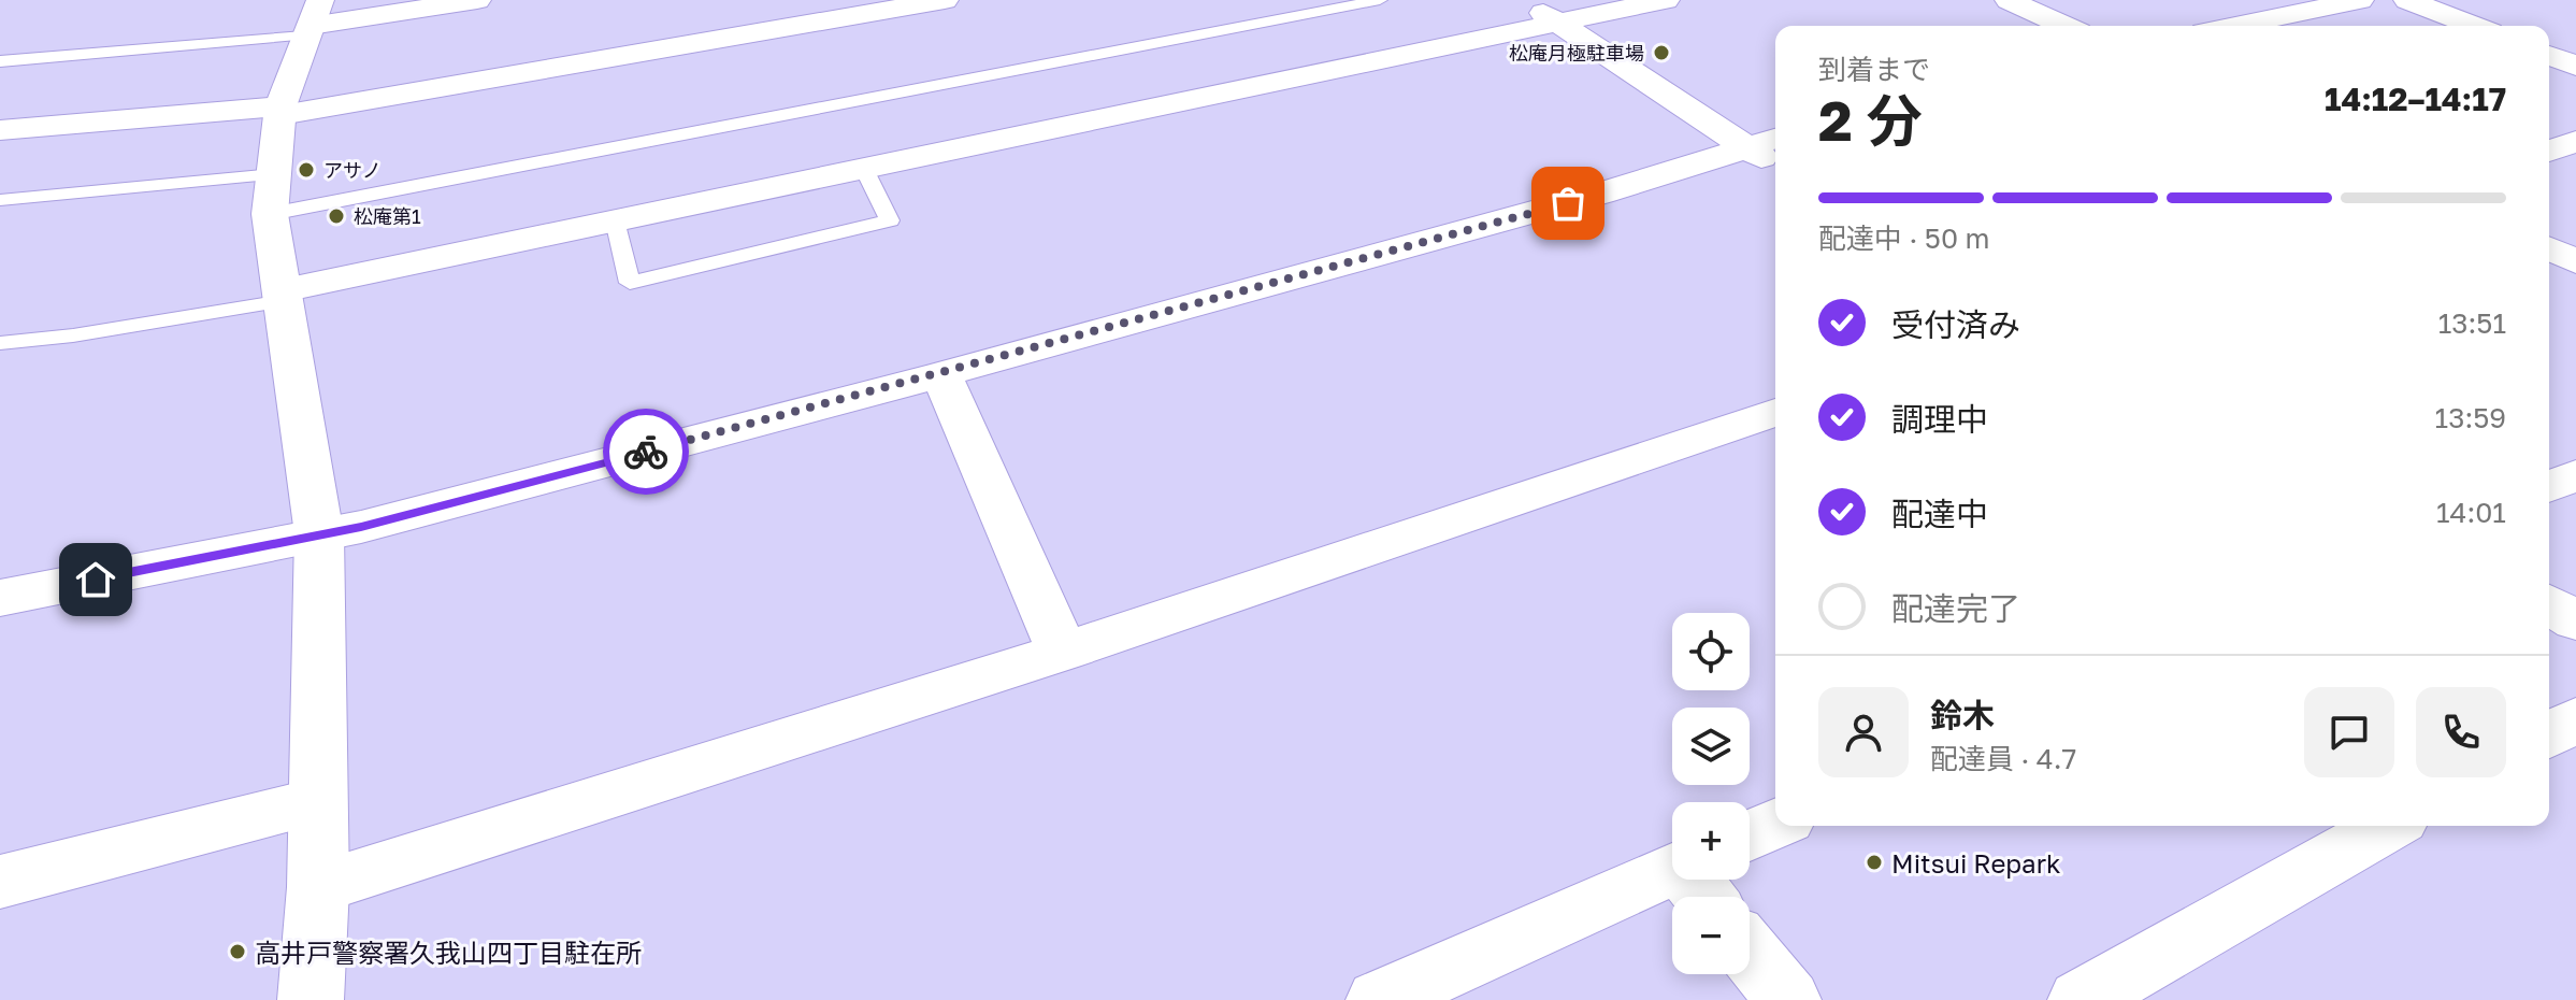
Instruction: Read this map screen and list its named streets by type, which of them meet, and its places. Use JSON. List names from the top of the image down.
{
  "places": [
    "松庵月極駐車場",
    "アサノ",
    "松庵第1",
    "Mitsui Repark",
    "高井戸警察署久我山四丁目駐在所"
  ],
  "page": {
    "heading": ["2 分", "到着まで", "14:12–14:17"],
    "panel": ["鈴木", "配達員 · 4.7"],
    "bar": "配達中 · 50 m",
    "list": [
      ["受付済み", "13:51"],
      ["調理中", "13:59"],
      ["配達中", "14:01"],
      "配達完了"
    ],
    "map_buttons": ["+", "−"]
  }
}
